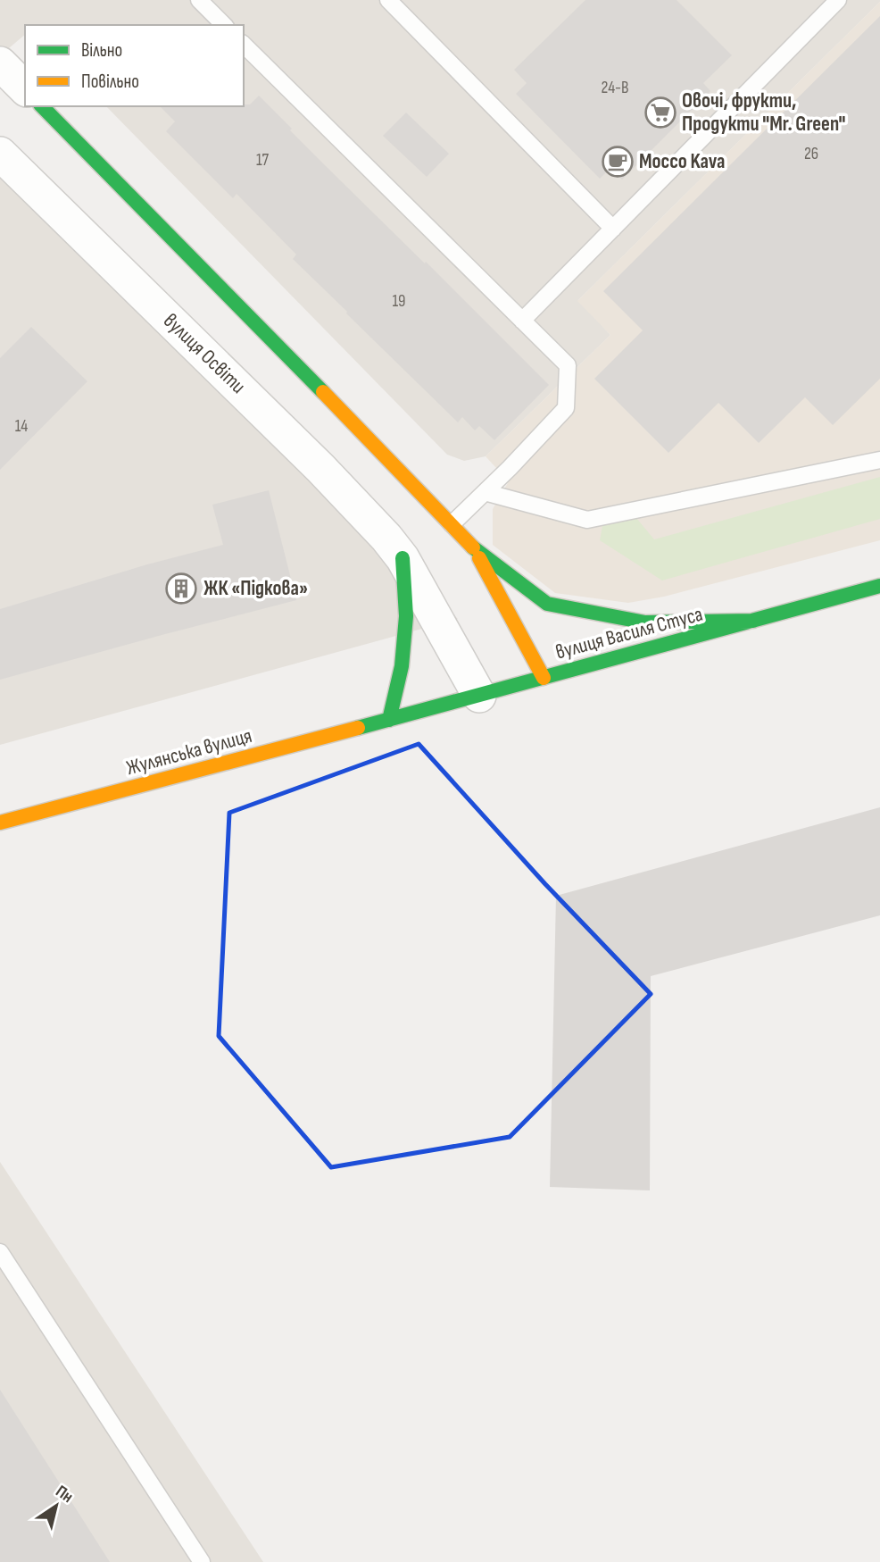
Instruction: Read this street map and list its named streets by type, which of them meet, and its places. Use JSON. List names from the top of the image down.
{
  "streets": {
    "street": ["вулиця Освіти", "вулиця Василя Стуса", "Жулянська вулиця"]
  },
  "crossings": [
    ["вулиця Освіти", "вулиця Василя Стуса"],
    ["вулиця Василя Стуса", "Жулянська вулиця"]
  ],
  "places": {
    "supermarket": ["Овочі, фрукти, Продукти \"Mr. Green\""],
    "cafe": ["Mocco Kava"],
    "building": ["ЖК «Підкова»"]
  },
  "house_numbers": [
    "24-В",
    "26",
    "17",
    "19",
    "14"
  ],
  "legend": ["Вільно", "Повільно"],
  "north": "top right"
}
